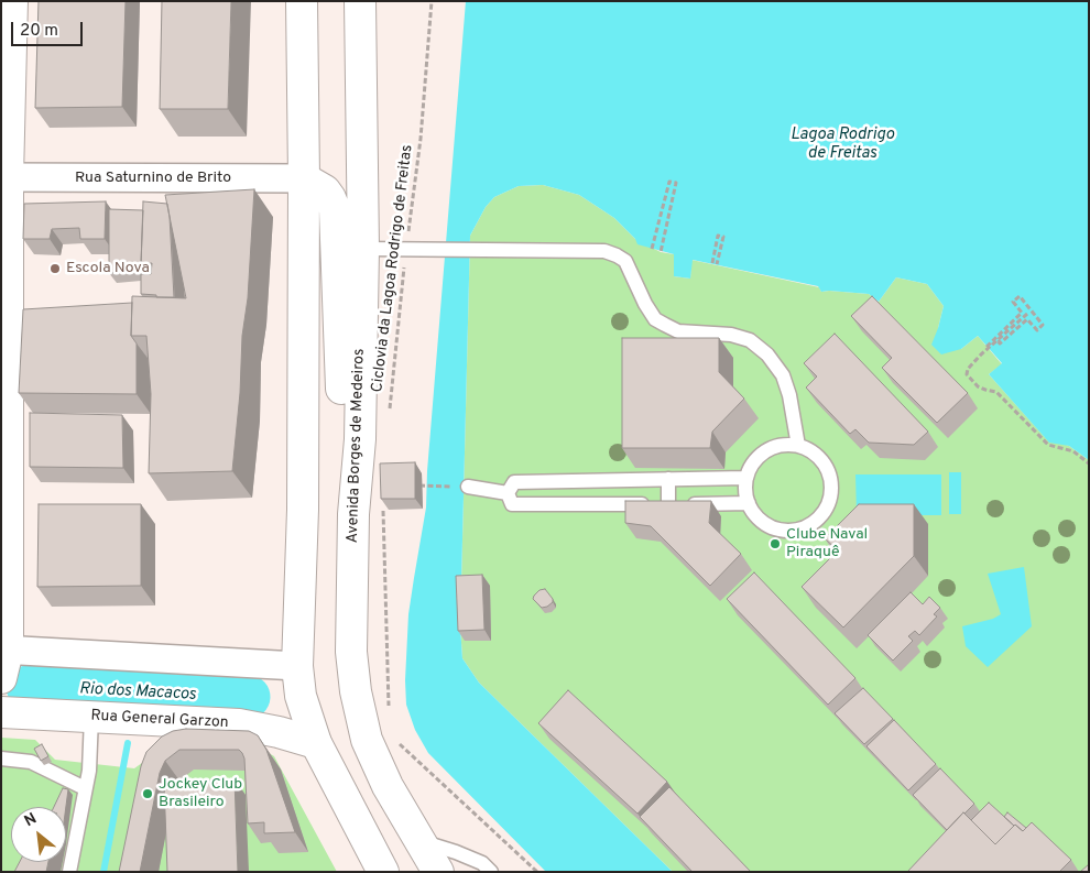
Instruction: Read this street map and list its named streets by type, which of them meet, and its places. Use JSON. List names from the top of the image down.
{
  "streets": {
    "main road": ["Avenida Borges de Medeiros", "Rua General Garzon"],
    "street": ["Rua Saturnino de Brito"],
    "path": ["Ciclovia da Lagoa Rodrigo de Freitas"]
  },
  "water": ["Lagoa Rodrigo de Freitas", "Rio dos Macacos"],
  "places": ["Escola Nova", "Clube Naval Piraquê", "Jockey Club Brasileiro"],
  "scale_bar": "20 m",
  "north": "top left"
}
